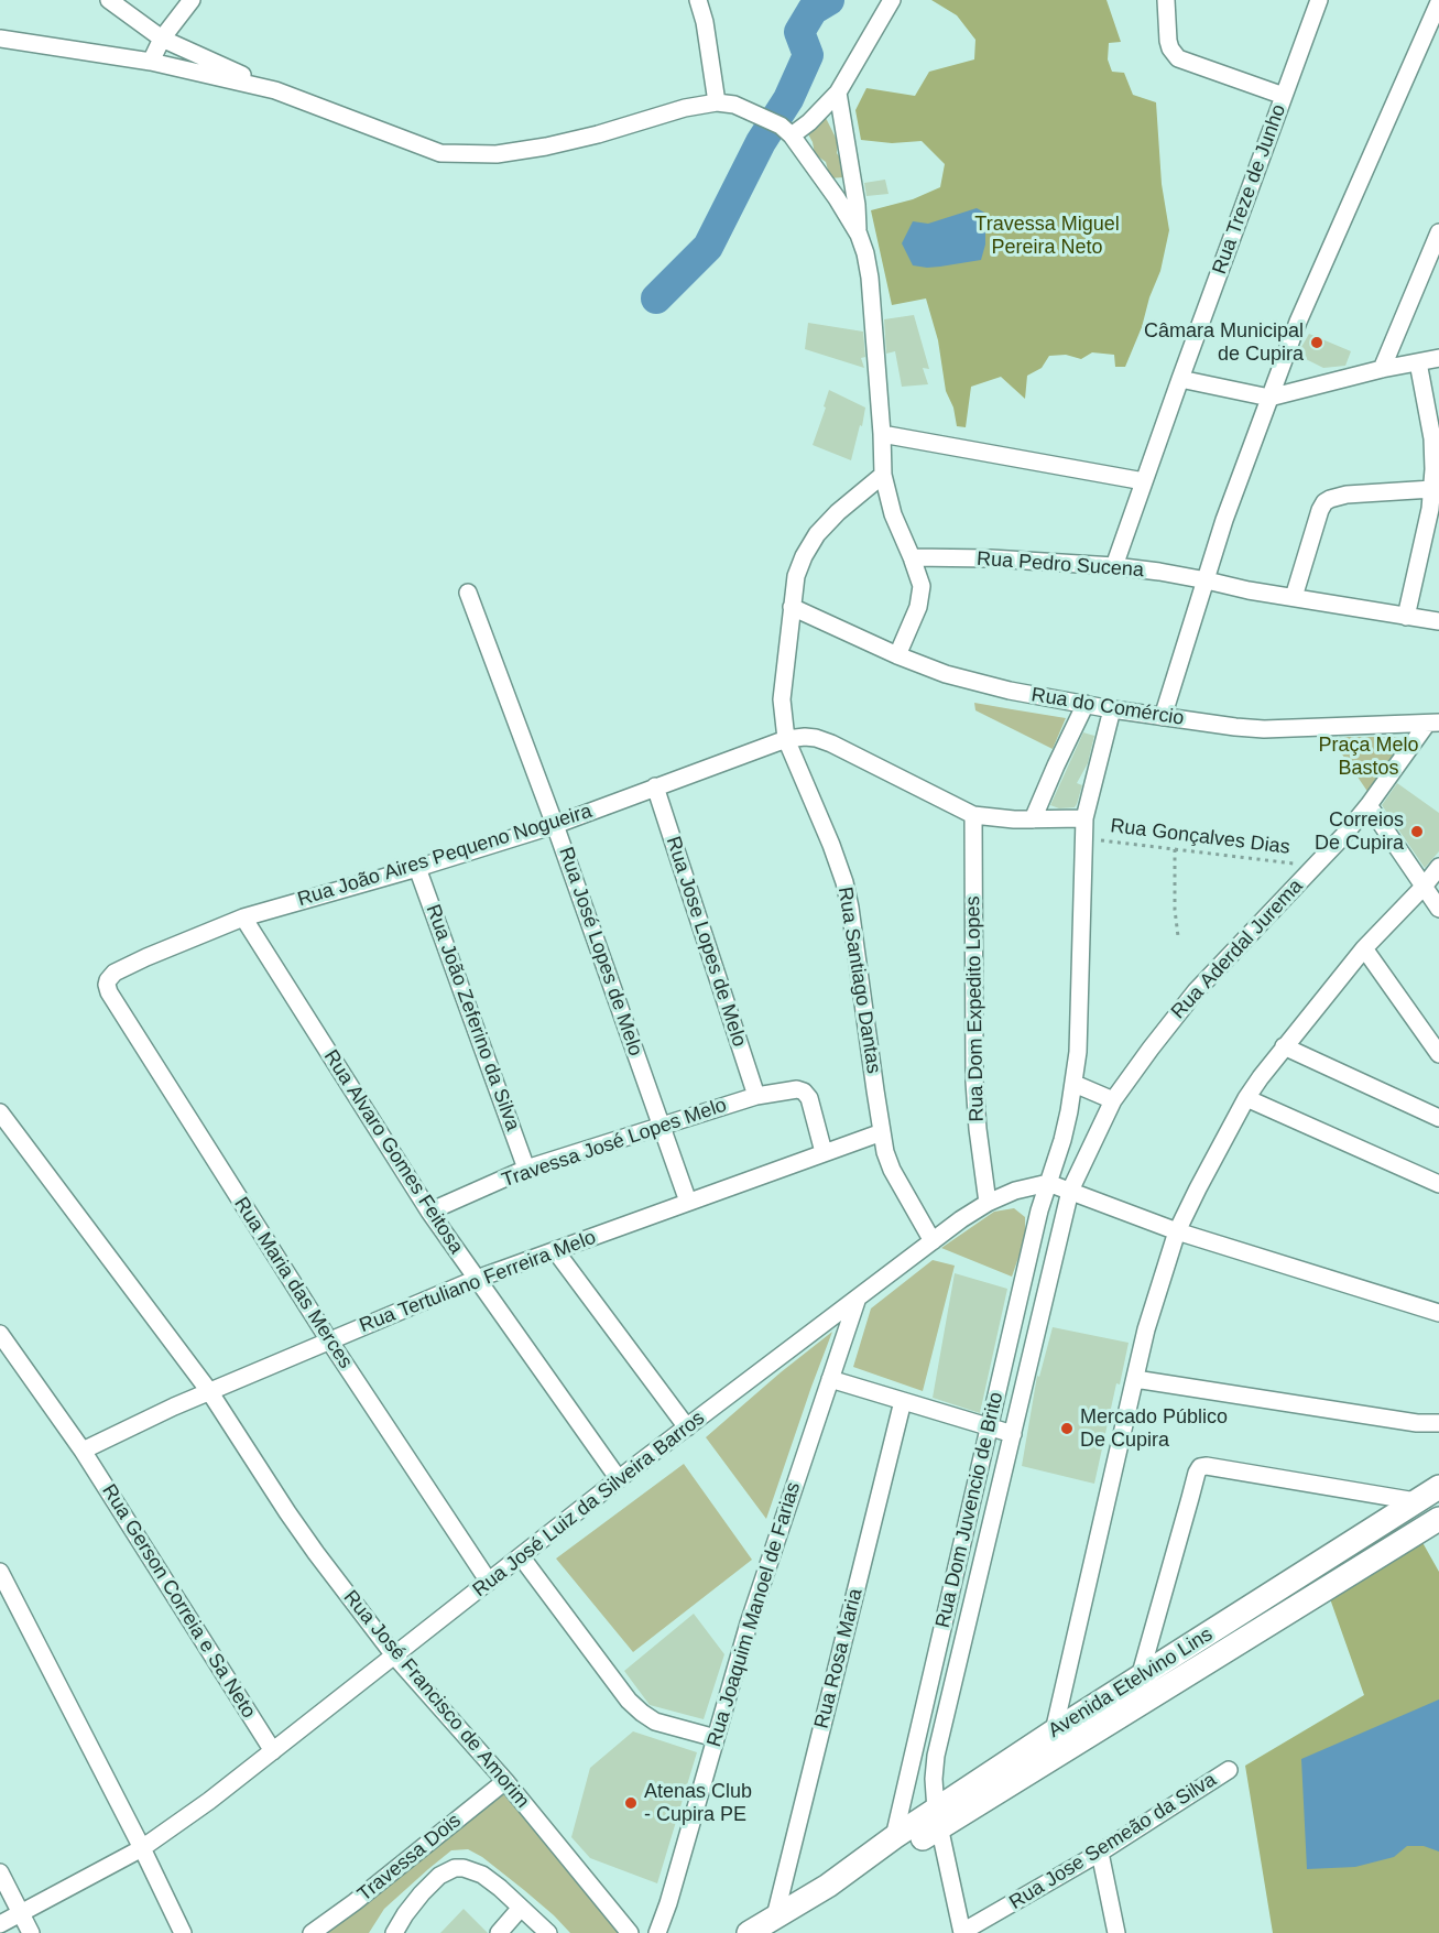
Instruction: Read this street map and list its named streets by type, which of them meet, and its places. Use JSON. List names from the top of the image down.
{
  "streets": {
    "main road": ["Avenida Etelvino Lins"],
    "street": [
      "Rua Treze de Junho",
      "Rua Pedro Sucena",
      "Rua do Comércio",
      "Rua João Aires Pequeno Nogueira",
      "Rua Jose Lopes de Melo",
      "Rua Aderdal Jurema",
      "Rua José Lopes de Melo",
      "Rua Santiago Dantas",
      "Rua Dom Expedito Lopes",
      "Rua João Zeferino da Silva",
      "Travessa José Lopes Melo",
      "Rua Alvaro Gomes Feitosa",
      "Rua Tertuliano Ferreira Melo",
      "Rua Maria das Merces",
      "Rua José Luiz da Silveira Barros",
      "Rua Dom Juvencio de Brito",
      "Rua Gerson Correia e Sa Neto",
      "Rua Joaquim Manoel de Farias",
      "Rua Rosa Maria",
      "Rua José Francisco de Amorim",
      "Rua Jose Semeão da Silva",
      "Travessa Dois"
    ],
    "path": ["Rua Gonçalves Dias"]
  },
  "crossings": [
    ["Rua Treze de Junho", "Rua Pedro Sucena"],
    ["Rua do Comércio", "Rua Aderdal Jurema"],
    ["Rua do Comércio", "Rua Santiago Dantas"],
    ["Rua do Comércio", "Rua Dom Juvencio de Brito"],
    ["Rua Gonçalves Dias", "Rua Aderdal Jurema"],
    ["Rua Gonçalves Dias", "Rua Dom Juvencio de Brito"],
    ["Rua João Aires Pequeno Nogueira", "Rua Jose Lopes de Melo"],
    ["Rua João Aires Pequeno Nogueira", "Rua José Lopes de Melo"],
    ["Rua João Aires Pequeno Nogueira", "Rua Santiago Dantas"],
    ["Rua João Aires Pequeno Nogueira", "Rua João Zeferino da Silva"],
    ["Rua João Aires Pequeno Nogueira", "Rua Alvaro Gomes Feitosa"],
    ["Rua João Aires Pequeno Nogueira", "Rua Maria das Merces"],
    ["Rua Jose Lopes de Melo", "Travessa José Lopes Melo"],
    ["Rua Aderdal Jurema", "Rua Dom Juvencio de Brito"],
    ["Rua José Lopes de Melo", "Travessa José Lopes Melo"],
    ["Rua José Lopes de Melo", "Rua Tertuliano Ferreira Melo"],
    ["Rua Santiago Dantas", "Rua Tertuliano Ferreira Melo"],
    ["Rua Santiago Dantas", "Rua José Luiz da Silveira Barros"],
    ["Rua Dom Expedito Lopes", "Rua José Luiz da Silveira Barros"],
    ["Rua João Zeferino da Silva", "Travessa José Lopes Melo"],
    ["Travessa José Lopes Melo", "Rua Alvaro Gomes Feitosa"],
    ["Travessa José Lopes Melo", "Rua Tertuliano Ferreira Melo"],
    ["Rua Alvaro Gomes Feitosa", "Rua Tertuliano Ferreira Melo"],
    ["Rua Alvaro Gomes Feitosa", "Rua José Luiz da Silveira Barros"],
    ["Rua Tertuliano Ferreira Melo", "Rua Maria das Merces"],
    ["Rua Tertuliano Ferreira Melo", "Rua Gerson Correia e Sa Neto"],
    ["Rua Tertuliano Ferreira Melo", "Rua José Francisco de Amorim"],
    ["Rua Maria das Merces", "Rua José Luiz da Silveira Barros"],
    ["Rua José Luiz da Silveira Barros", "Rua Dom Juvencio de Brito"],
    ["Rua José Luiz da Silveira Barros", "Rua Gerson Correia e Sa Neto"],
    ["Rua José Luiz da Silveira Barros", "Rua Joaquim Manoel de Farias"],
    ["Rua José Luiz da Silveira Barros", "Rua José Francisco de Amorim"],
    ["Rua Dom Juvencio de Brito", "Avenida Etelvino Lins"],
    ["Rua Dom Juvencio de Brito", "Rua Jose Semeão da Silva"],
    ["Rua Rosa Maria", "Avenida Etelvino Lins"],
    ["Rua José Francisco de Amorim", "Travessa Dois"]
  ],
  "parks": ["Travessa Miguel Pereira Neto", "Praça Melo Bastos"],
  "places": [
    "Câmara Municipal de Cupira",
    "Correios De Cupira",
    "Mercado Público De Cupira",
    "Atenas Club - Cupira PE"
  ]
}
